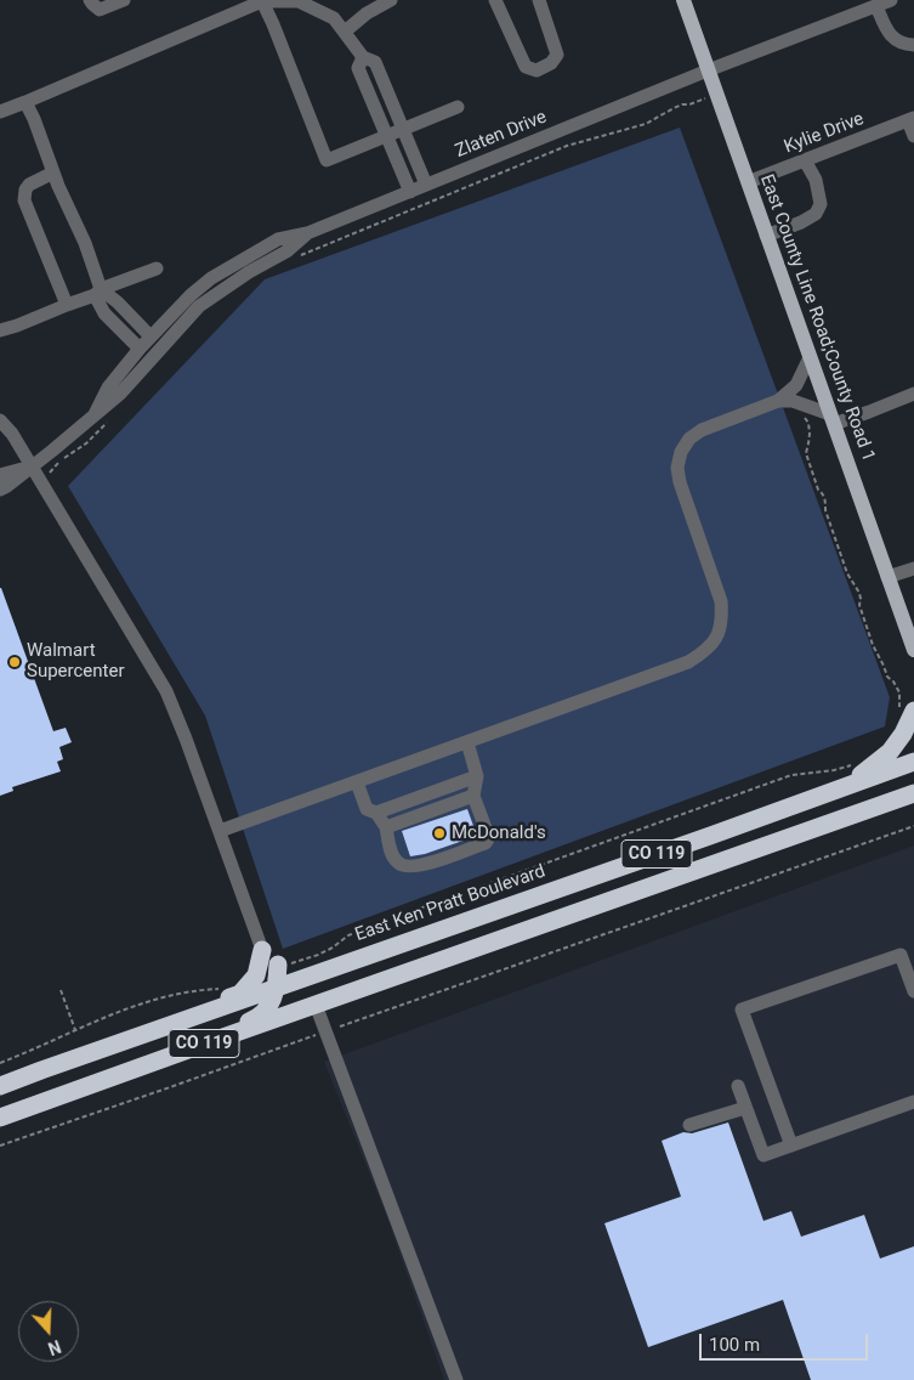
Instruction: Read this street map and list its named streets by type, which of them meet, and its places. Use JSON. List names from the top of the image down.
{
  "streets": {
    "highway": ["CO 119", "East Ken Pratt Boulevard"],
    "main road": ["East County Line Road;County Road 1"],
    "street": ["Kylie Drive", "Zlaten Drive"]
  },
  "crossings": [
    ["Kylie Drive", "East County Line Road;County Road 1"],
    ["Zlaten Drive", "East County Line Road;County Road 1"]
  ],
  "places": ["Walmart Supercenter", "McDonald's"],
  "scale_bar": "100 m",
  "north": "bottom"
}
